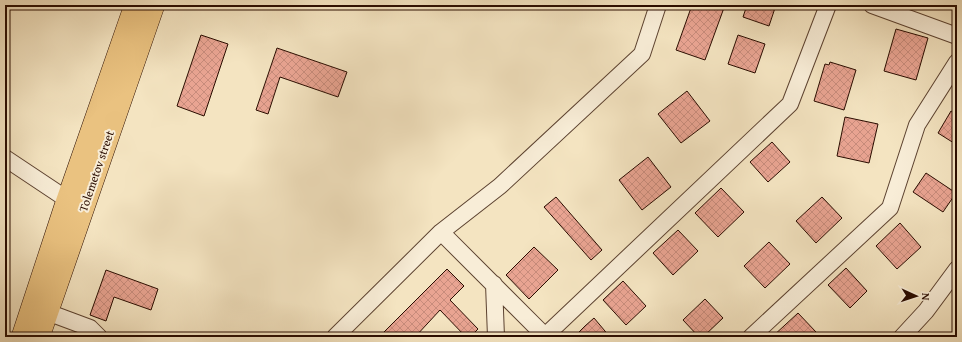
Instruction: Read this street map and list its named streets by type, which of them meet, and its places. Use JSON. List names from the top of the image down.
{
  "streets": {
    "main road": ["Tolemetov street"]
  },
  "north": "right"
}
